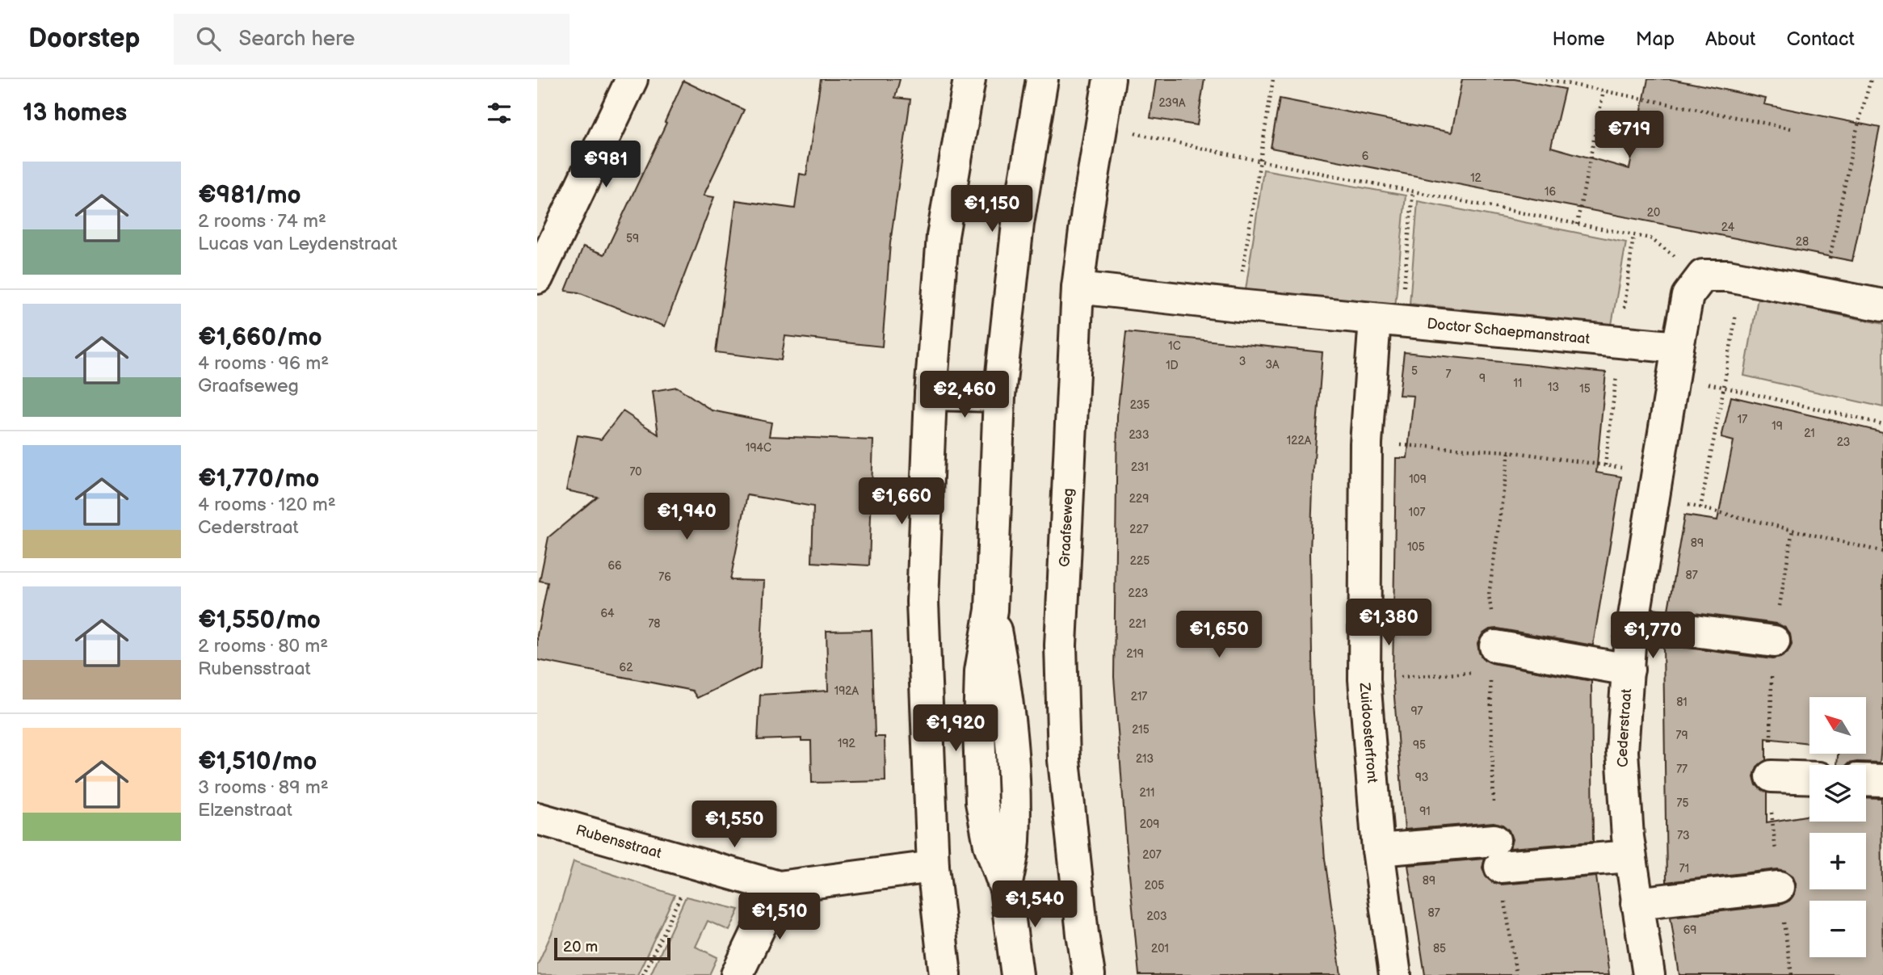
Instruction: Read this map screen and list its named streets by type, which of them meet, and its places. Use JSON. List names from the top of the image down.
{
  "streets": {
    "street": [
      "Doctor Schaepmanstraat",
      "Graafseweg",
      "Cederstraat",
      "Zuidoosterfront",
      "Rubensstraat"
    ]
  },
  "crossings": [
    ["Doctor Schaepmanstraat", "Graafseweg"],
    ["Doctor Schaepmanstraat", "Cederstraat"],
    ["Doctor Schaepmanstraat", "Zuidoosterfront"]
  ],
  "house_numbers": [
    "239A",
    "6",
    "12",
    "16",
    "20",
    "24",
    "59",
    "28",
    "1C",
    "3",
    "3A",
    "1D",
    "5",
    "7",
    "9",
    "11",
    "13",
    "15",
    "235",
    "17",
    "19",
    "21",
    "233",
    "122A",
    "23",
    "194C",
    "231",
    "70",
    "109",
    "229",
    "107",
    "227",
    "89",
    "105",
    "225",
    "66",
    "87",
    "76",
    "223",
    "64",
    "78",
    "221",
    "219",
    "62",
    "192A",
    "217",
    "81",
    "97",
    "215",
    "79",
    "192",
    "95",
    "213",
    "77",
    "93",
    "211",
    "75",
    "91",
    "209",
    "73",
    "207",
    "71",
    "89",
    "205",
    "87",
    "203",
    "69",
    "201",
    "85"
  ],
  "scale_bar": "20 m",
  "north": "top left",
  "page": {
    "header": "Doorstep",
    "search": "Search here",
    "nav": [
      "Home",
      "Map",
      "About",
      "Contact"
    ],
    "heading": "13 homes",
    "price": [
      "€719",
      "€981",
      "€1,150",
      "€2,460",
      "€1,660",
      "€1,940",
      "€1,380",
      "€1,650",
      "€1,770",
      "€1,920",
      "€1,550",
      "€1,540",
      "€1,510"
    ],
    "list": [
      {
        "name": "€981/mo",
        "note": "2 rooms · 74 m² · Lucas van Leydenstraat"
      },
      {
        "name": "€1,660/mo",
        "note": "4 rooms · 96 m² · Graafseweg"
      },
      {
        "name": "€1,770/mo",
        "note": "4 rooms · 120 m² · Cederstraat"
      },
      {
        "name": "€1,550/mo",
        "note": "2 rooms · 80 m² · Rubensstraat"
      },
      {
        "name": "€1,510/mo",
        "note": "3 rooms · 89 m² · Elzenstraat"
      }
    ],
    "map_buttons": ["+", "−"],
    "scale": "20 m"
  }
}
